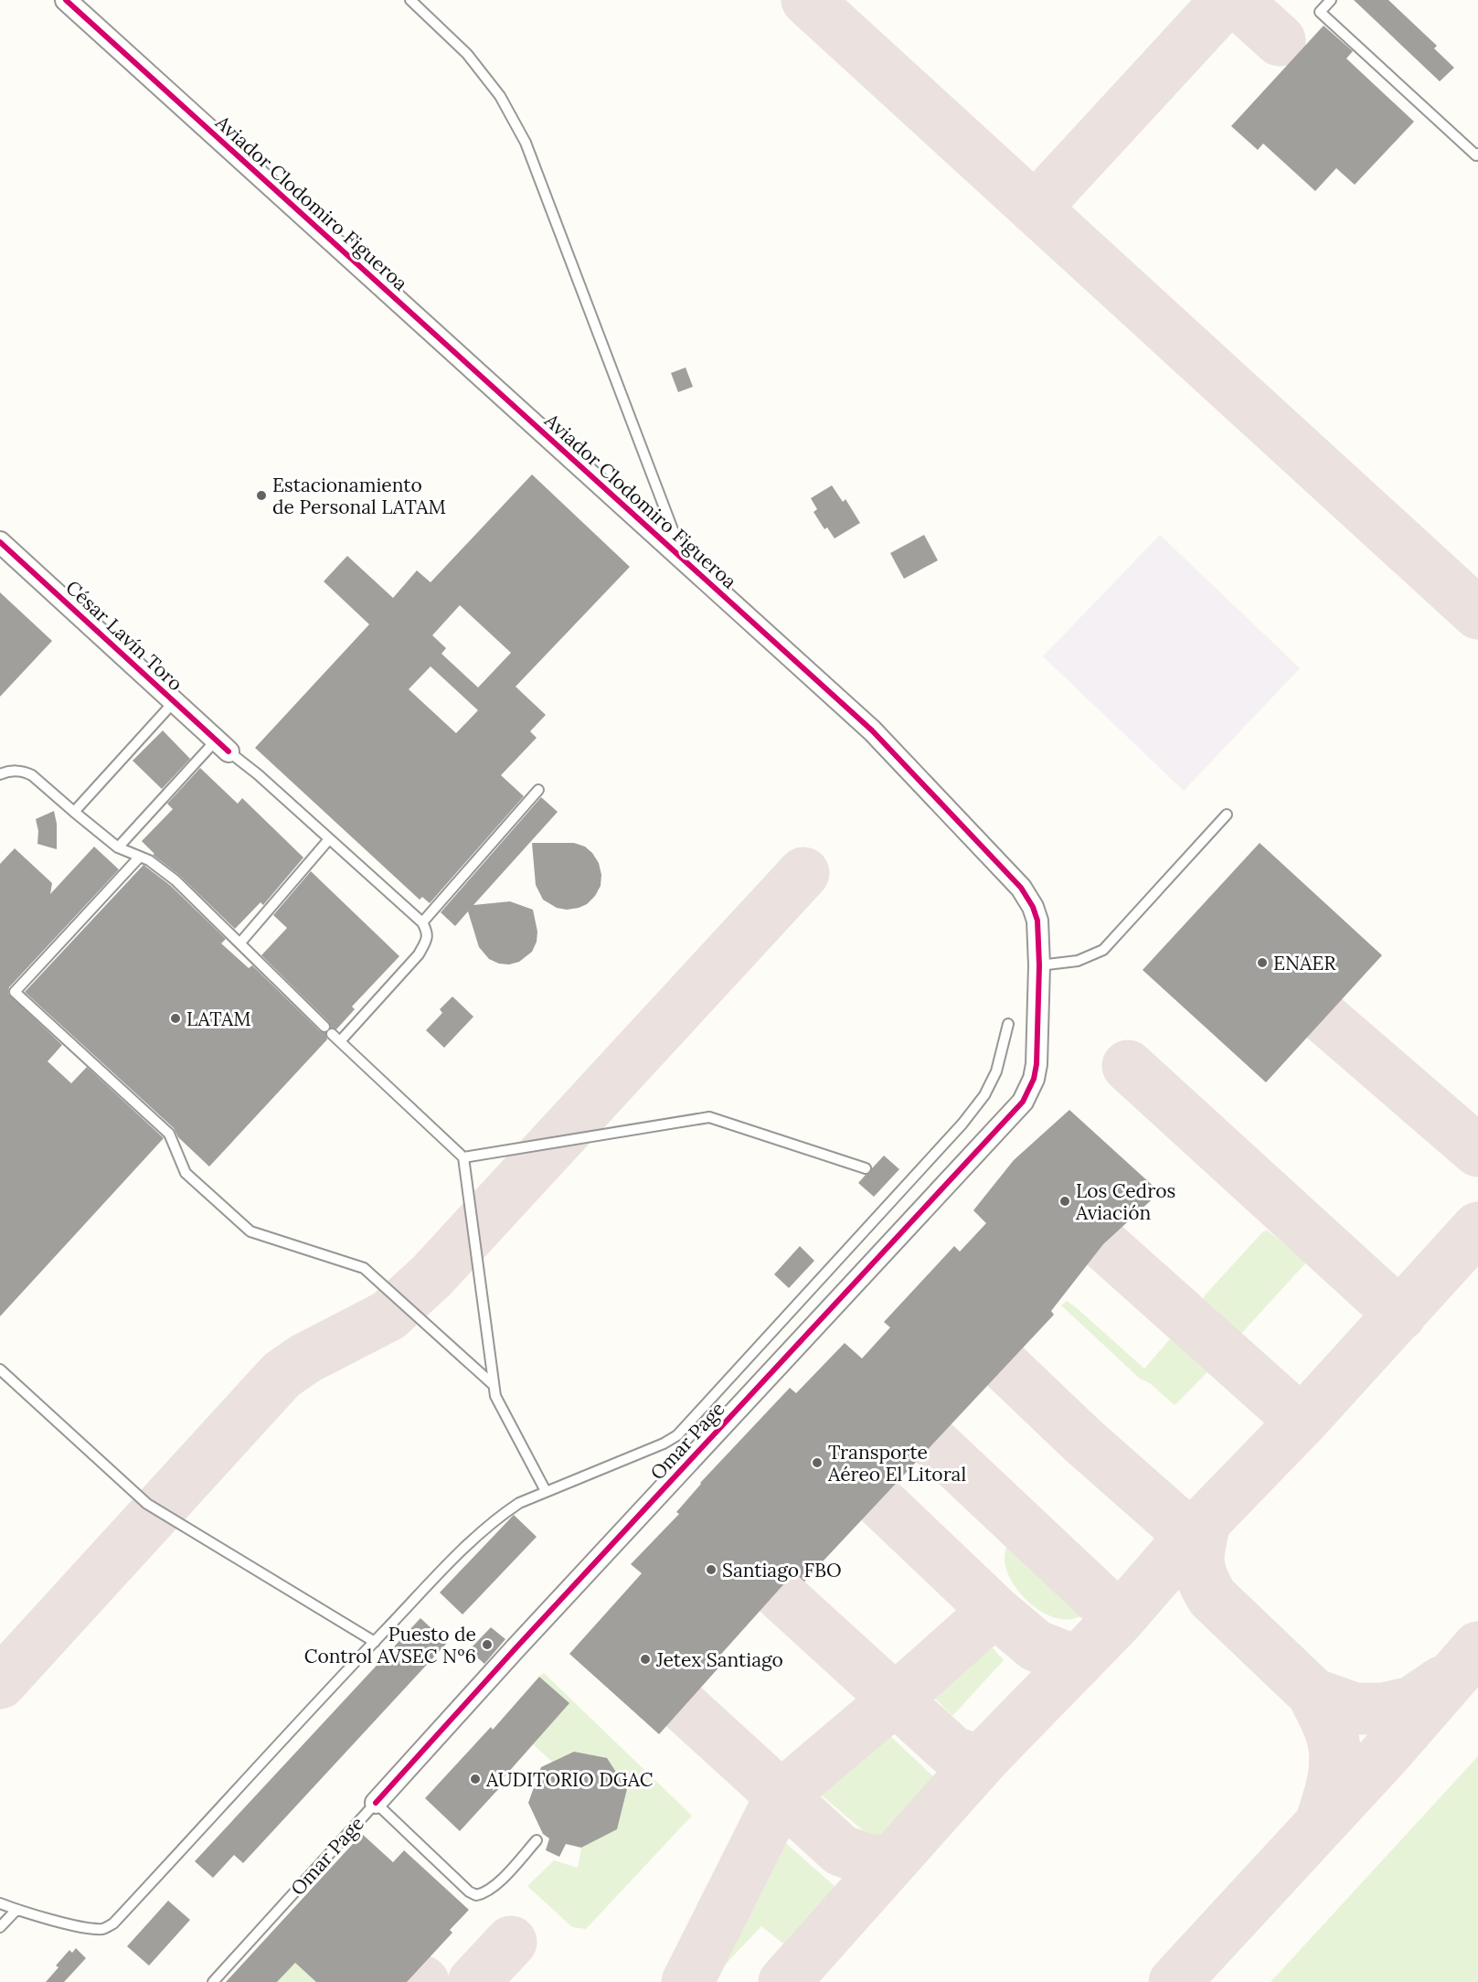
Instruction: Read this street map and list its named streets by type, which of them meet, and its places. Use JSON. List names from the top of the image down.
{
  "streets": {
    "street": ["Aviador Clodomiro Figueroa", "César Lavín Toro", "Omar Page"]
  },
  "crossings": [
    ["Aviador Clodomiro Figueroa", "Omar Page"]
  ],
  "places": [
    "Estacionamiento de Personal LATAM",
    "ENAER",
    "LATAM",
    "Los Cedros Aviación",
    "Transporte Aéreo El Litoral",
    "Santiago FBO",
    "Puesto de Control AVSEC Nº6",
    "Jetex Santiago",
    "AUDITORIO DGAC"
  ]
}
